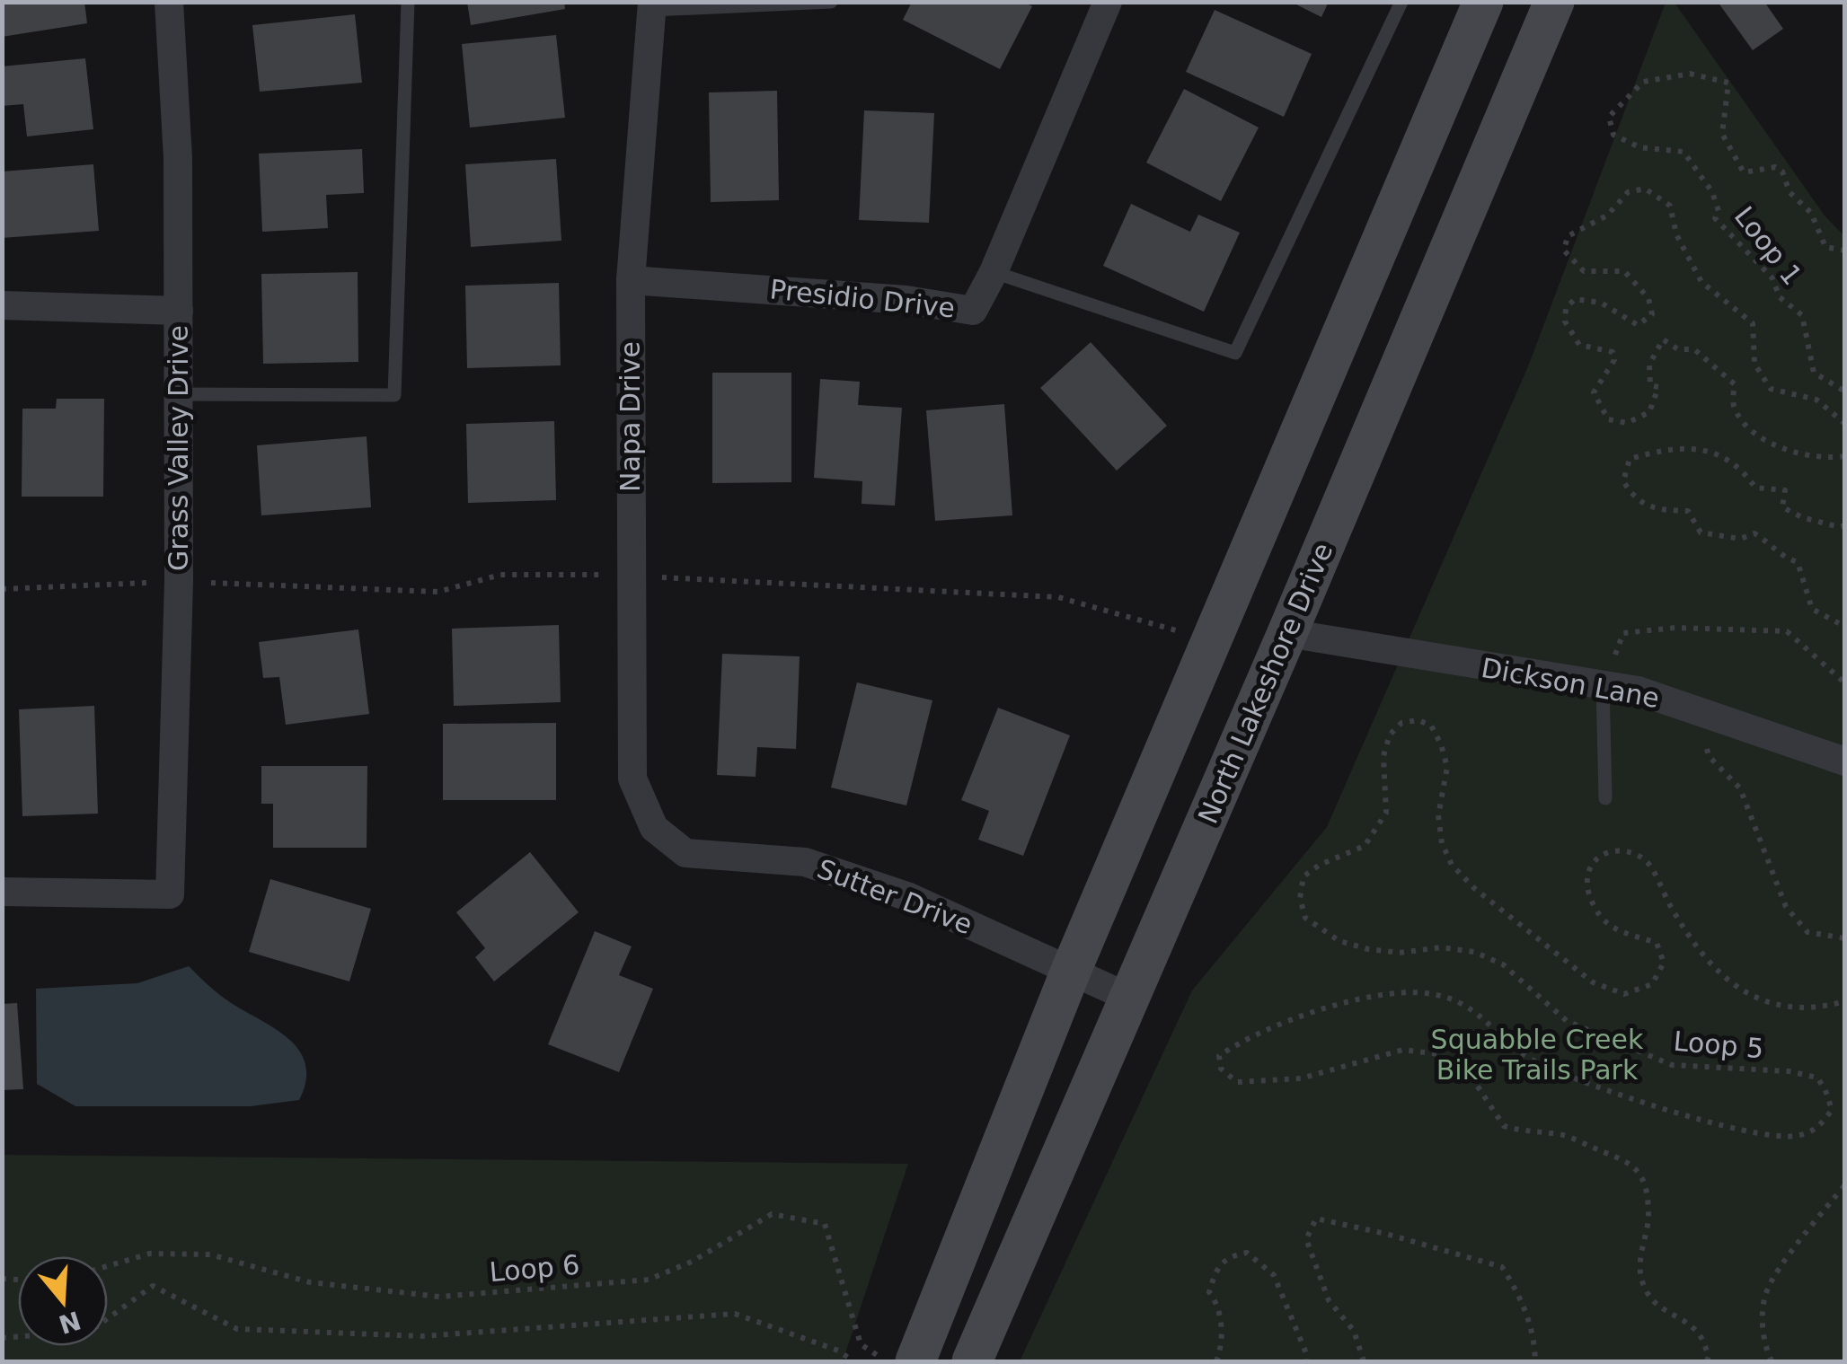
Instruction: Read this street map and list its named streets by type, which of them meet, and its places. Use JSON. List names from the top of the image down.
{
  "streets": {
    "main road": ["North Lakeshore Drive"],
    "street": [
      "Presidio Drive",
      "Napa Drive",
      "Grass Valley Drive",
      "Dickson Lane",
      "Sutter Drive"
    ],
    "path": ["Loop 1", "Loop 5", "Loop 6"]
  },
  "crossings": [
    ["Presidio Drive", "Napa Drive"],
    ["Napa Drive", "Sutter Drive"],
    ["North Lakeshore Drive", "Dickson Lane"],
    ["North Lakeshore Drive", "Sutter Drive"]
  ],
  "parks": ["Squabble Creek Bike Trails Park"],
  "north": "bottom"
}
